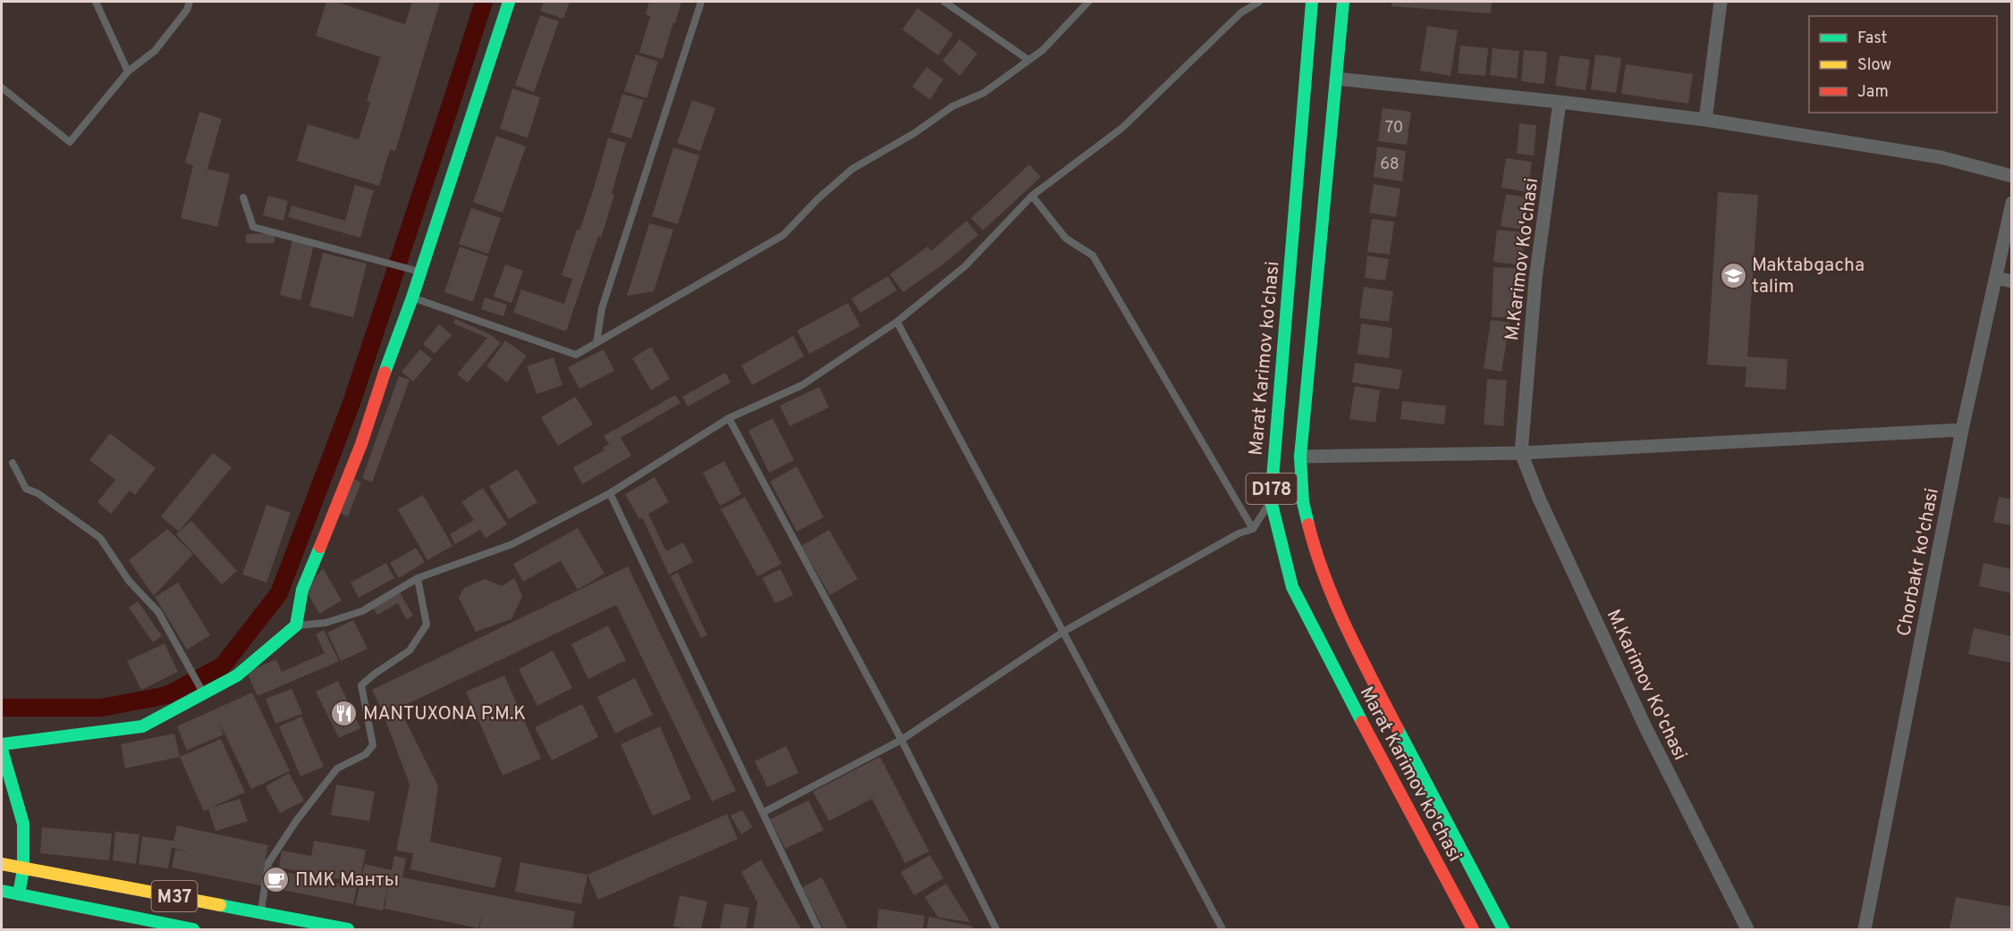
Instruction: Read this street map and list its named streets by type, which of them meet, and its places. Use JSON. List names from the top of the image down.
{
  "streets": {
    "main road": ["Marat Karimov ko'chasi", "D178", "M37"],
    "street": ["M.Karimov Ko'chasi", "Chorbakr ko'chasi"]
  },
  "places": {
    "school or university": ["Maktabgacha talim"],
    "restaurant": ["MANTUXONA P.M.K"],
    "cafe": ["ПМК Манты"]
  },
  "house_numbers": ["70", "68"],
  "legend": ["Fast", "Slow", "Jam"]
}
